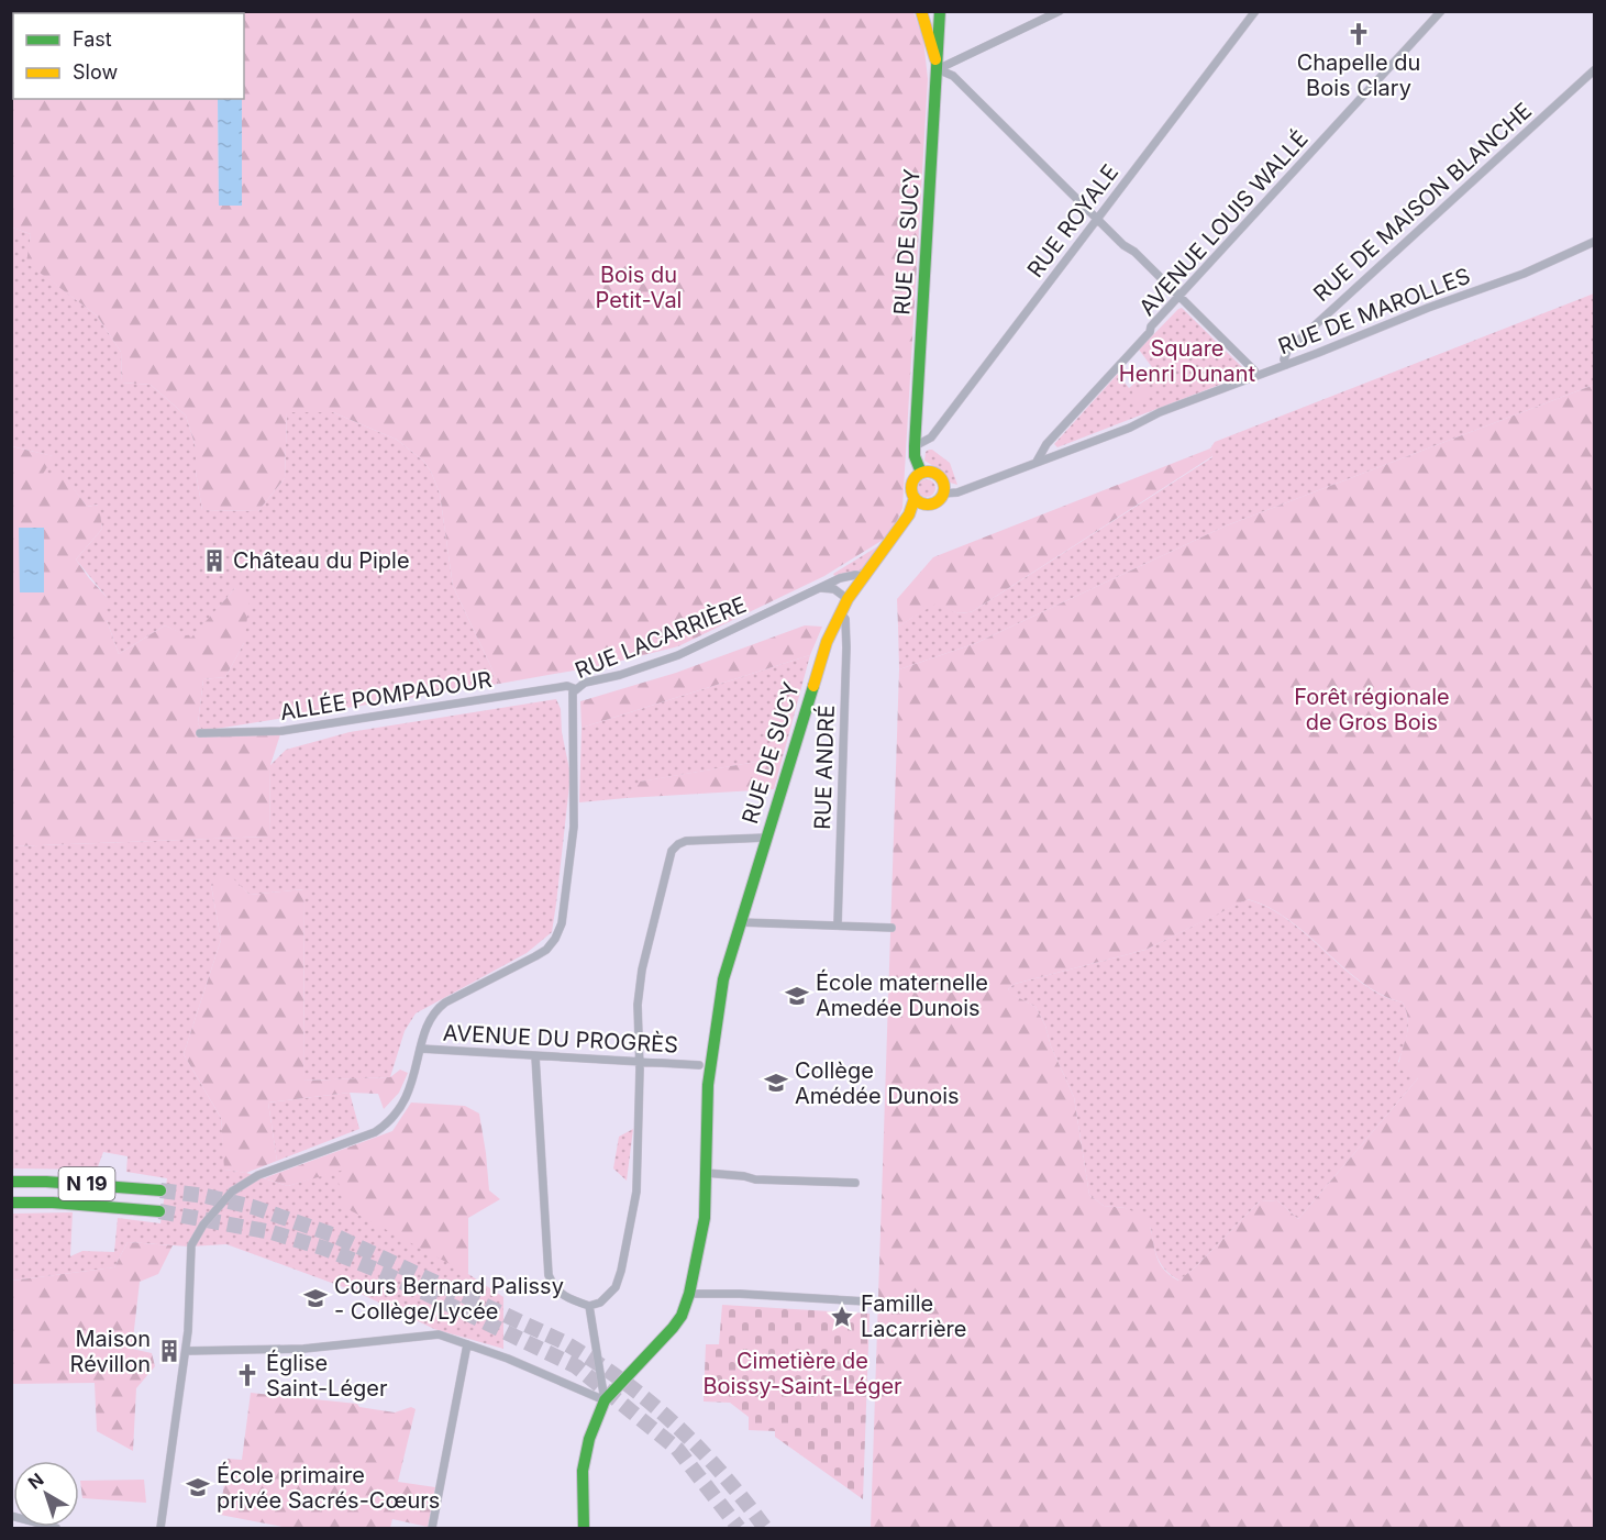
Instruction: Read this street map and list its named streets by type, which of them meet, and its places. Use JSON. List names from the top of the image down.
{
  "streets": {
    "main road": ["RUE DE SUCY", "N 19"],
    "street": [
      "RUE DE MAISON BLANCHE",
      "RUE ROYALE",
      "AVENUE LOUIS WALLÉ",
      "RUE DE MAROLLES",
      "RUE LACARRIÈRE",
      "ALLÉE POMPADOUR",
      "RUE ANDRÉ",
      "AVENUE DU PROGRÈS"
    ]
  },
  "crossings": [
    ["RUE DE MAISON BLANCHE", "RUE DE MAROLLES"],
    ["RUE ROYALE", "RUE DE SUCY"],
    ["AVENUE LOUIS WALLÉ", "RUE DE MAROLLES"],
    ["RUE DE SUCY", "RUE DE MAROLLES"],
    ["RUE DE SUCY", "RUE LACARRIÈRE"],
    ["RUE DE SUCY", "RUE ANDRÉ"],
    ["RUE LACARRIÈRE", "ALLÉE POMPADOUR"],
    ["RUE LACARRIÈRE", "AVENUE DU PROGRÈS"]
  ],
  "parks": [
    "Bois du Petit-Val",
    "Square Henri Dunant",
    "Forêt régionale de Gros Bois",
    "Cimetière de Boissy-Saint-Léger"
  ],
  "places": {
    "church": ["Chapelle du Bois Clary", "Église Saint-Léger"],
    "building": ["Château du Piple", "Maison Révillon"],
    "school or university": [
      "École maternelle Amedée Dunois",
      "Collège Amédée Dunois",
      "Cours Bernard Palissy - Collège/Lycée",
      "École primaire privée Sacrés-Cœurs"
    ],
    "place": ["Famille Lacarrière"]
  },
  "legend": ["Fast", "Slow"],
  "north": "top left"
}
